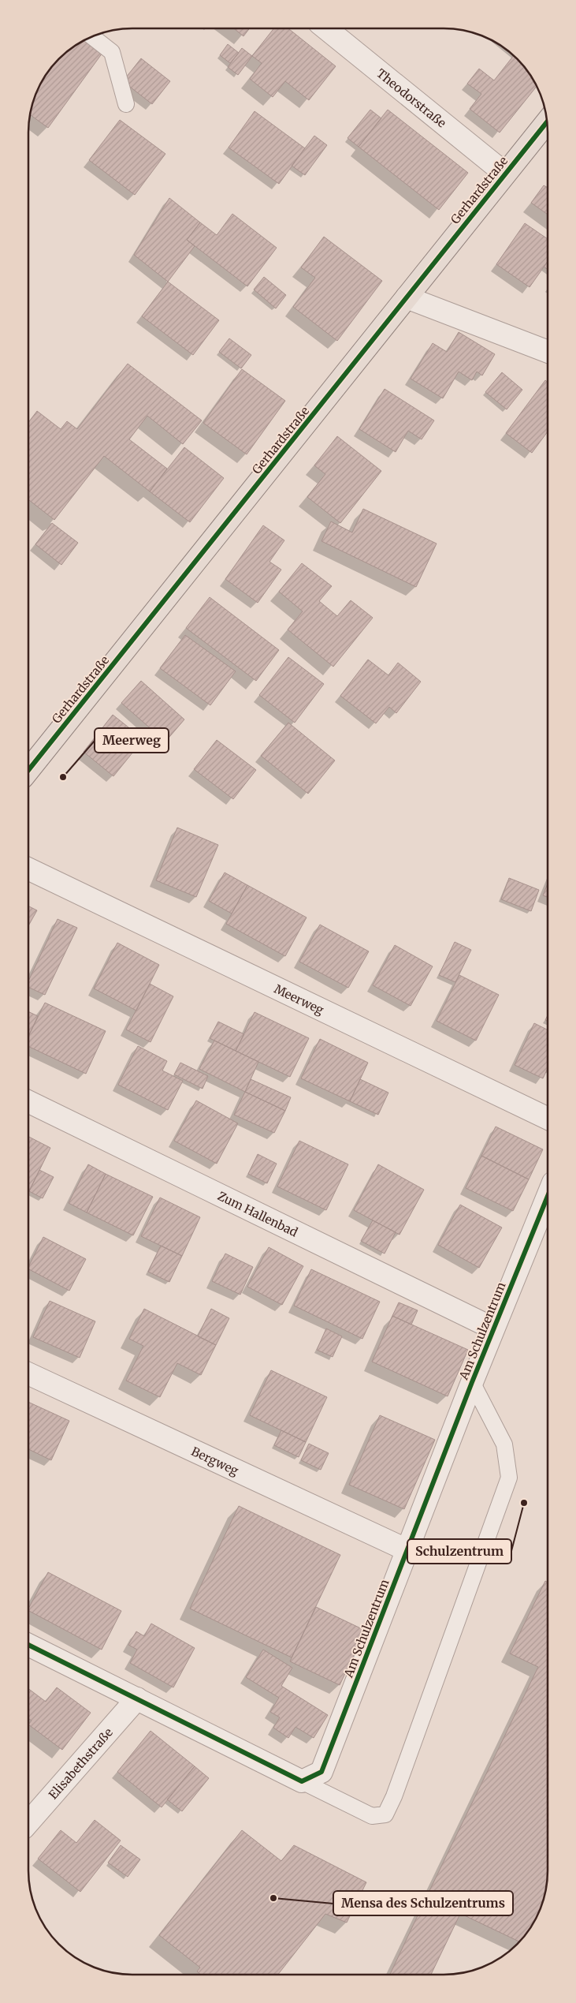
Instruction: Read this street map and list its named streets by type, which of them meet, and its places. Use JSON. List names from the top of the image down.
{
  "streets": {
    "main road": ["Gerhardstraße"],
    "street": [
      "Theodorstraße",
      "Meerweg",
      "Zum Hallenbad",
      "Am Schulzentrum",
      "Bergweg",
      "Elisabethstraße"
    ]
  },
  "crossings": [
    ["Theodorstraße", "Gerhardstraße"],
    ["Zum Hallenbad", "Am Schulzentrum"],
    ["Am Schulzentrum", "Bergweg"]
  ],
  "places": ["Meerweg", "Schulzentrum", "Mensa des Schulzentrums"]
}
